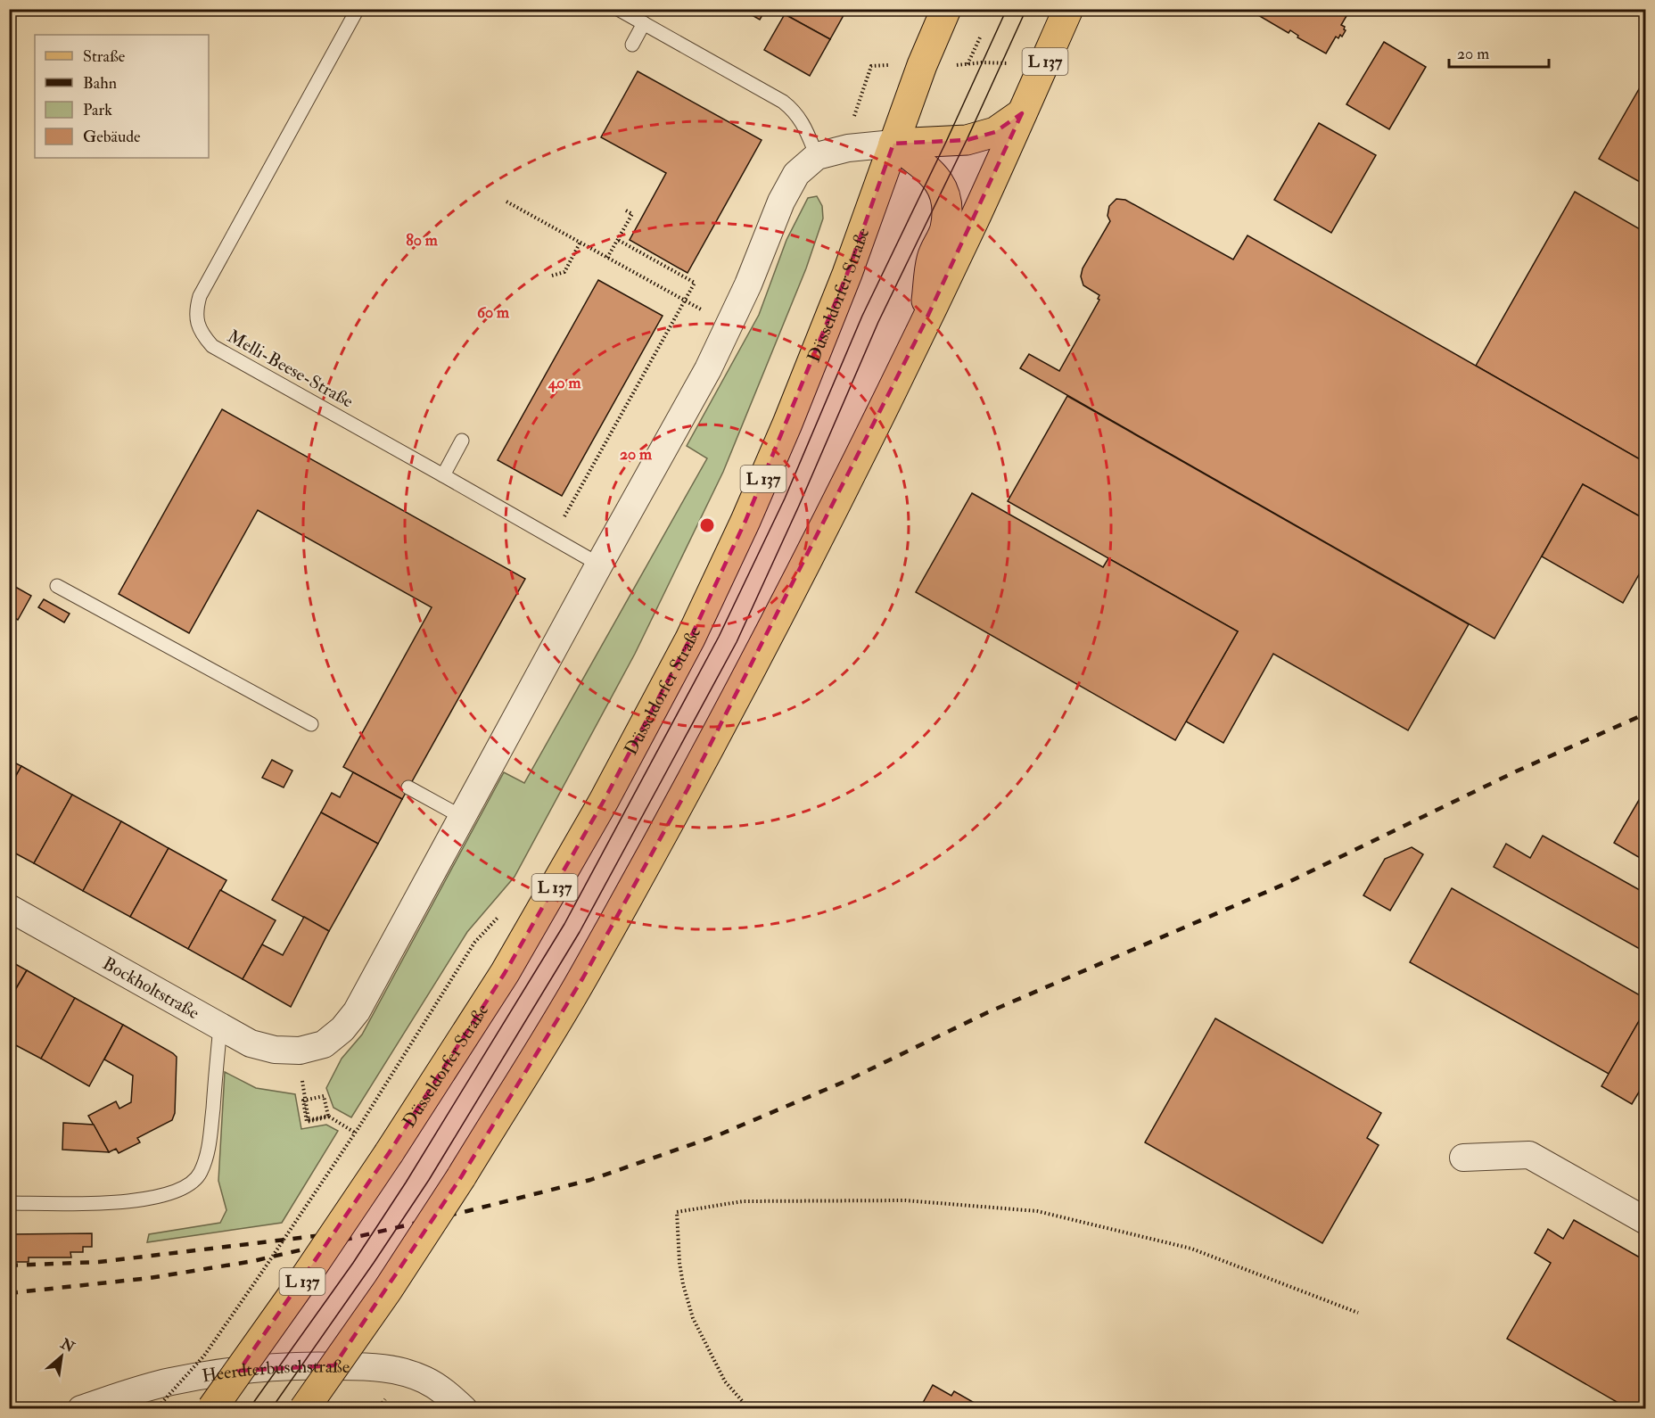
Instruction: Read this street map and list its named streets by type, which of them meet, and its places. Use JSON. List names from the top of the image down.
{
  "streets": {
    "main road": ["L 137", "Düsseldorfer Straße"],
    "street": ["Bockholtstraße", "Heerdterbuschstraße"],
    "lane": ["Melli-Beese-Straße"]
  },
  "crossings": [
    ["L 137", "Düsseldorfer Straße"]
  ],
  "legend": [
    "Straße",
    "Bahn",
    "Park",
    "Gebäude"
  ],
  "scale_bar": "20 m",
  "north": "top right",
  "rings": [
    "80 m",
    "60 m",
    "40 m",
    "20 m"
  ]
}
